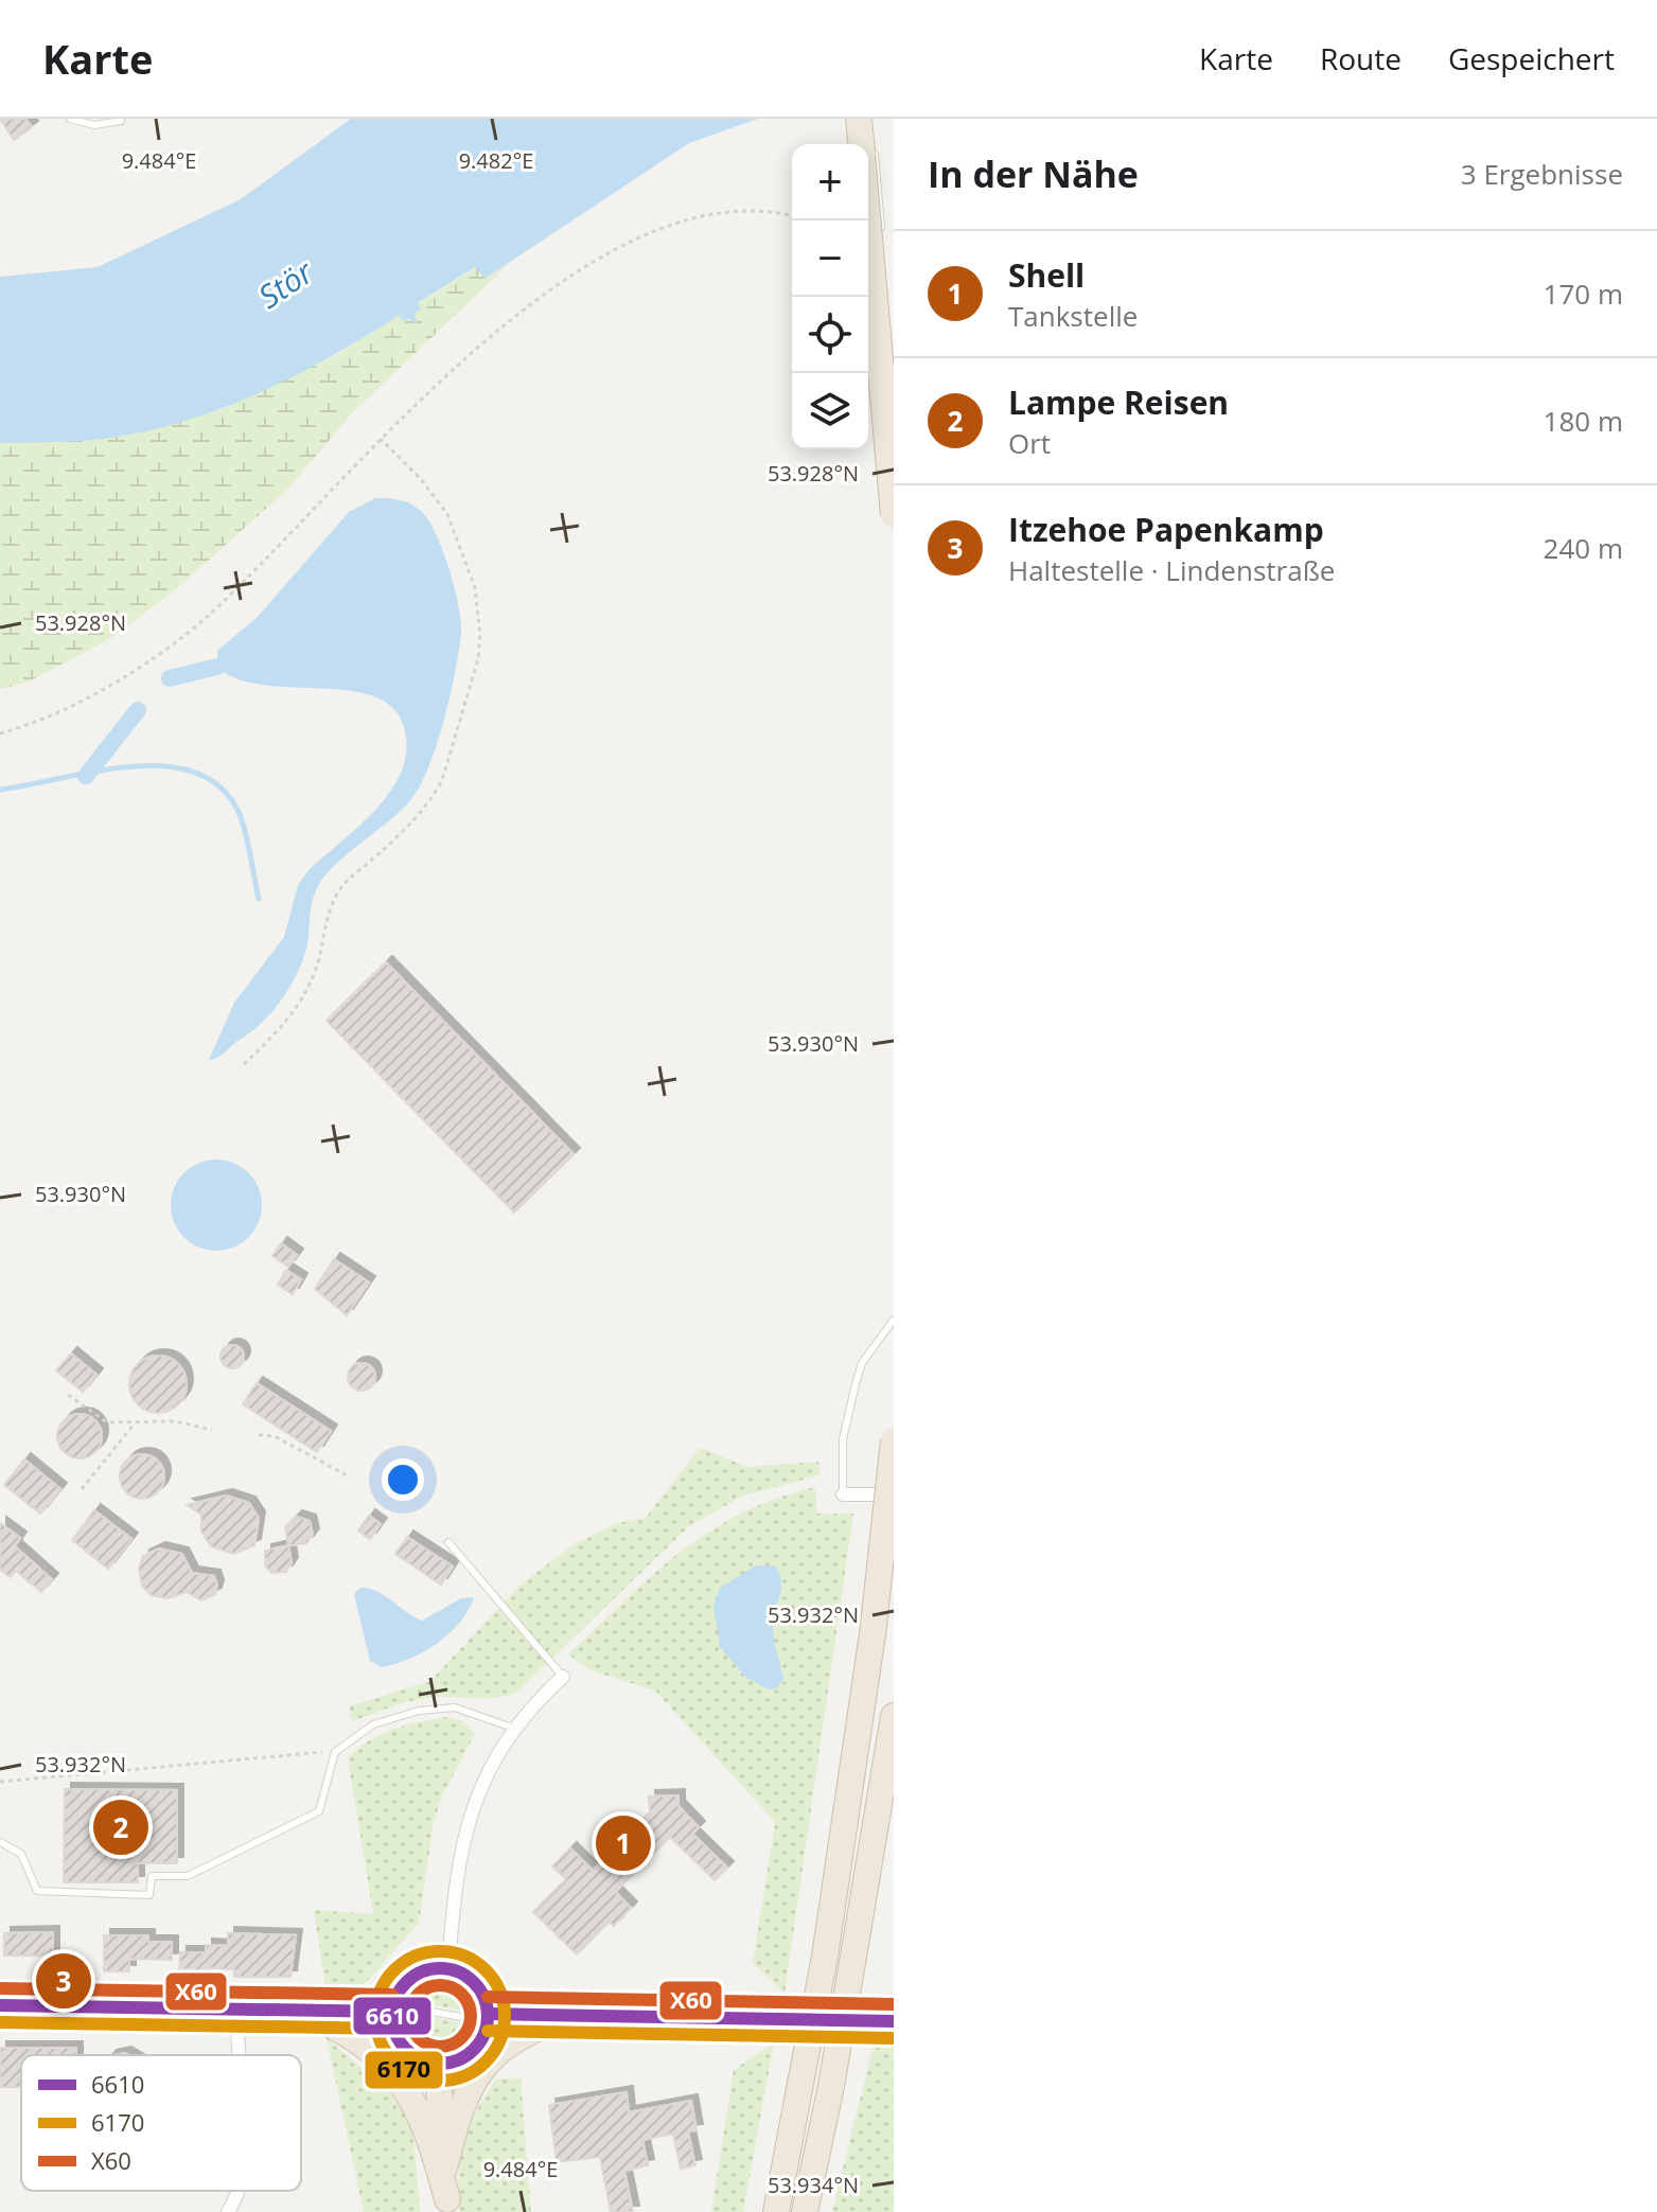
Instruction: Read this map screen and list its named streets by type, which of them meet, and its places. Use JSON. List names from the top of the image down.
{
  "water": ["Stör"],
  "lines": ["transit line 6170", "transit line 6610", "transit line X60"],
  "legend": ["6610", "6170", "X60"],
  "page": {
    "header": "Karte",
    "nav": ["Karte", "Route", "Gespeichert"],
    "heading": ["In der Nähe", "3 Ergebnisse"],
    "map_buttons": ["+", "−"],
    "list": [
      {
        "mark": "1",
        "name": "Shell",
        "note": "Tankstelle",
        "value": "170 m"
      },
      {
        "mark": "2",
        "name": "Lampe Reisen",
        "note": "Ort",
        "value": "180 m"
      },
      {
        "mark": "3",
        "name": "Itzehoe Papenkamp",
        "note": "Haltestelle · Lindenstraße",
        "value": "240 m"
      }
    ],
    "pins": ["2", "1", "3"]
  },
  "coordinates": [
    "9.484°E",
    "9.482°E",
    "53.928°N",
    "53.930°N",
    "53.932°N",
    "53.934°N"
  ]
}
